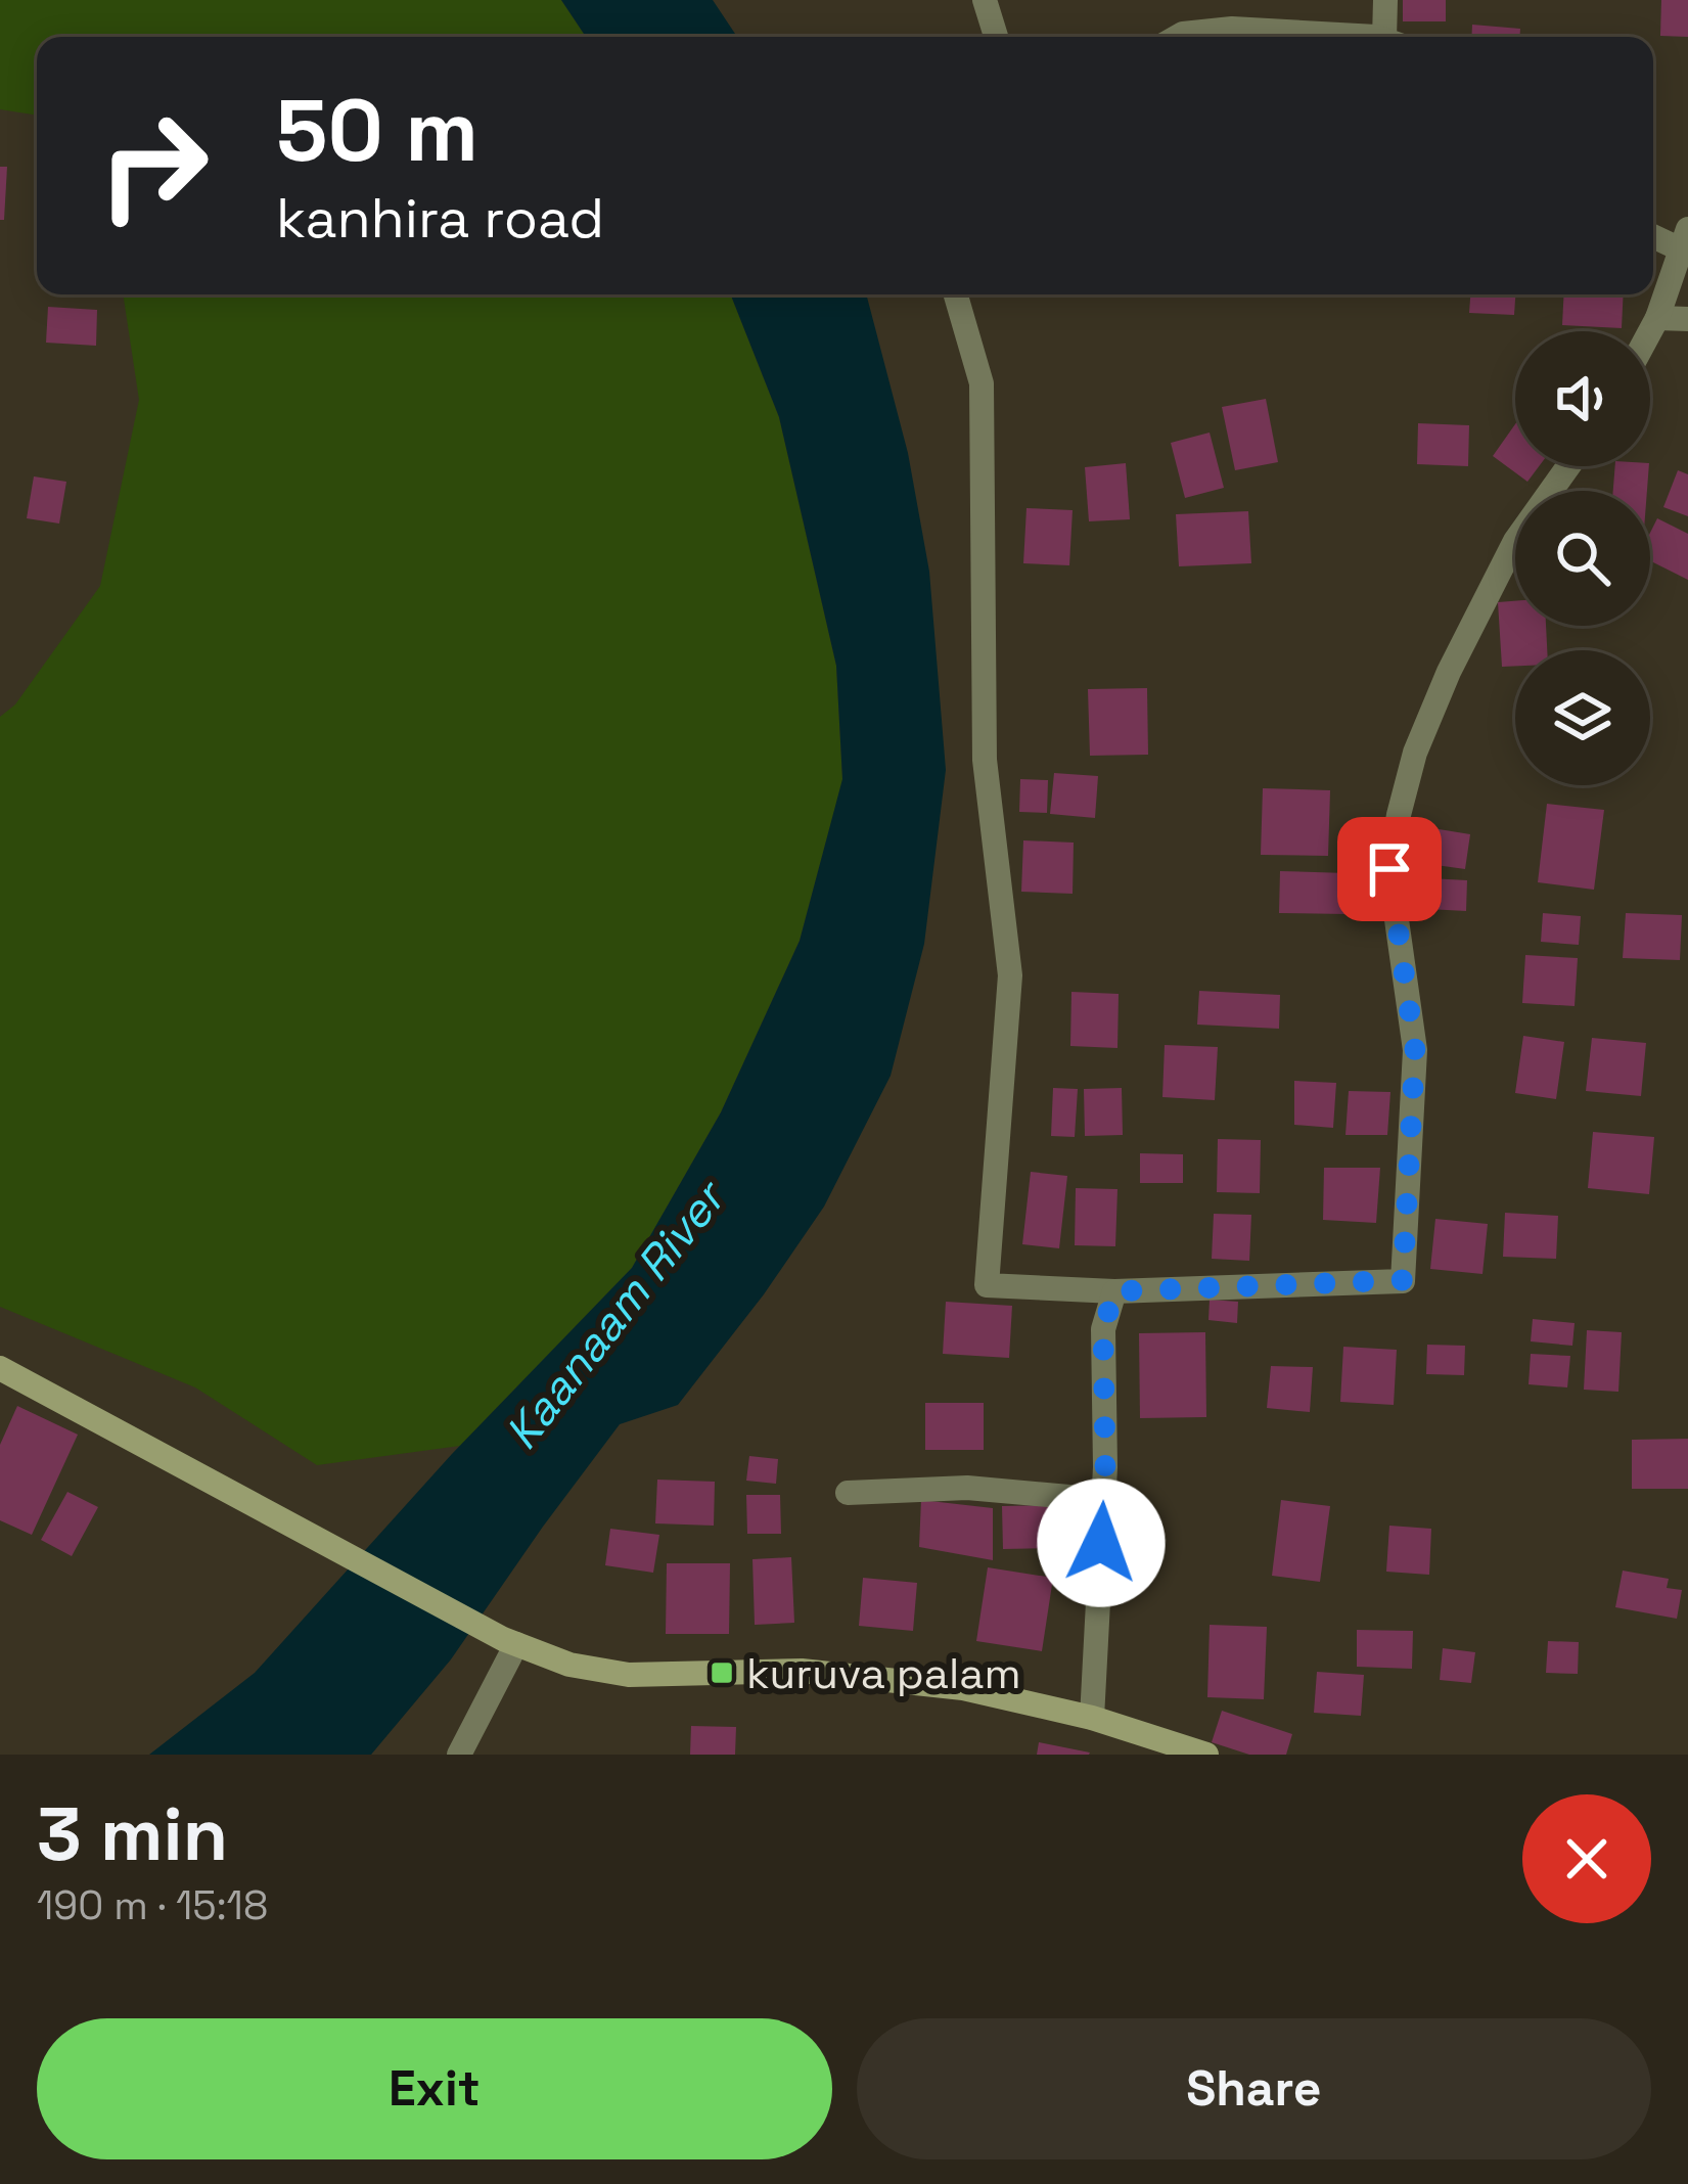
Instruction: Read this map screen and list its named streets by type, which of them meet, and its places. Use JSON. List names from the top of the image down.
{
  "water": ["Kaanaam River"],
  "places": {
    "transit": ["kuruva palam"]
  },
  "page": {
    "turn": ["50 m", "kanhira road"],
    "heading": ["3 min", "190 m · 15:18"],
    "buttons": ["Exit", "Share"]
  }
}
